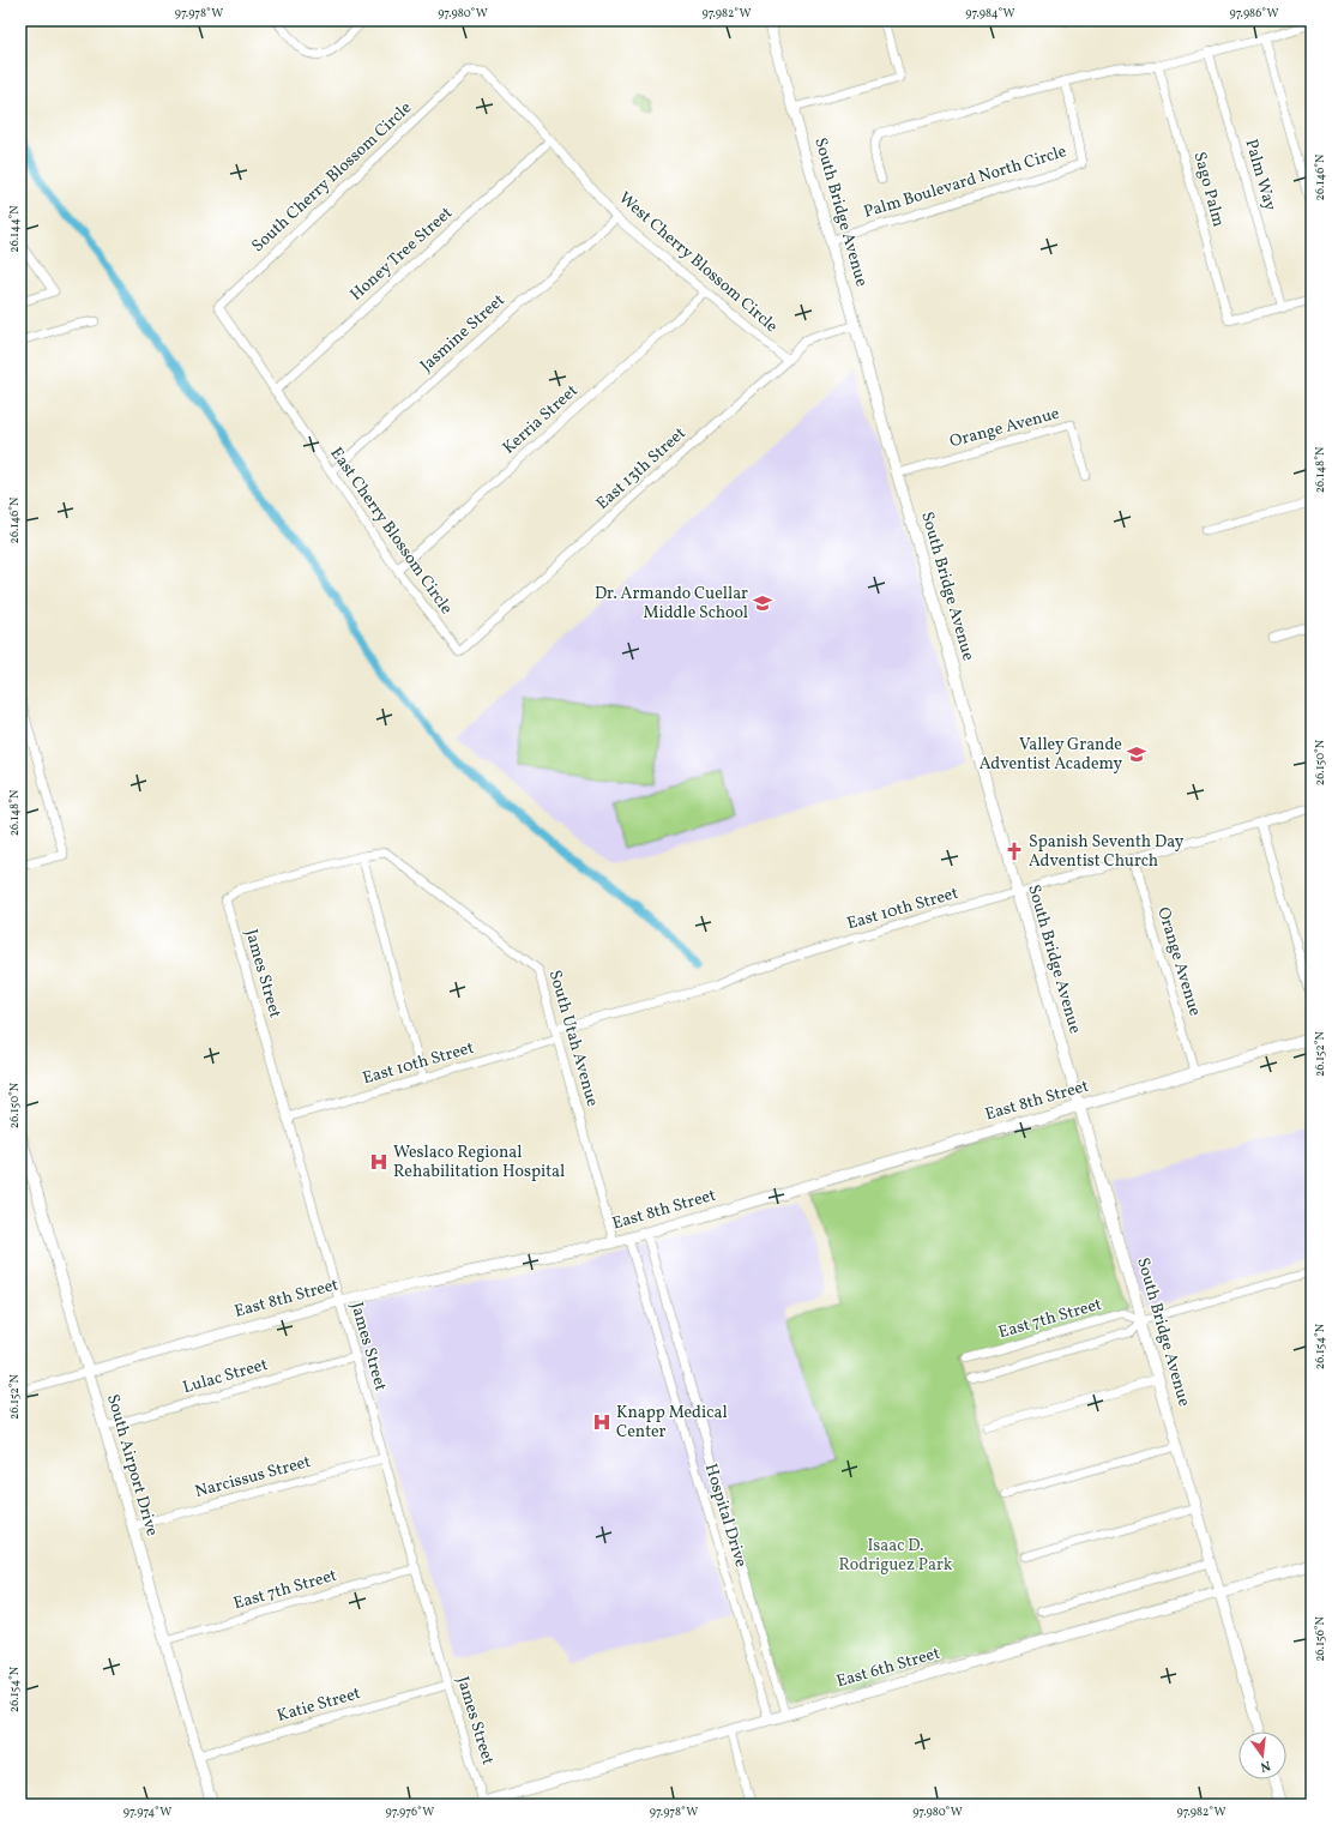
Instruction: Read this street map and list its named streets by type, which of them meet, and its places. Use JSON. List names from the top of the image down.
{
  "streets": {
    "street": [
      "Palm Way",
      "South Cherry Blossom Circle",
      "Palm Boulevard North Circle",
      "Sago Palm",
      "South Bridge Avenue",
      "Honey Tree Street",
      "West Cherry Blossom Circle",
      "Jasmine Street",
      "Kerria Street",
      "Orange Avenue",
      "East 13th Street",
      "East Cherry Blossom Circle",
      "East 10th Street",
      "James Street",
      "South Utah Avenue",
      "East 8th Street",
      "East 7th Street",
      "Lulac Street",
      "South Airport Drive",
      "Narcissus Street",
      "Hospital Drive",
      "East 6th Street",
      "Katie Street"
    ]
  },
  "crossings": [
    ["Palm Way", "Sago Palm"],
    ["South Cherry Blossom Circle", "West Cherry Blossom Circle"],
    ["South Cherry Blossom Circle", "East Cherry Blossom Circle"],
    ["Palm Boulevard North Circle", "South Bridge Avenue"],
    ["South Bridge Avenue", "Orange Avenue"],
    ["South Bridge Avenue", "East 13th Street"],
    ["South Bridge Avenue", "East 10th Street"],
    ["South Bridge Avenue", "East 8th Street"],
    ["South Bridge Avenue", "East 7th Street"],
    ["South Bridge Avenue", "East 6th Street"],
    ["Honey Tree Street", "West Cherry Blossom Circle"],
    ["Honey Tree Street", "East Cherry Blossom Circle"],
    ["West Cherry Blossom Circle", "Jasmine Street"],
    ["West Cherry Blossom Circle", "Kerria Street"],
    ["West Cherry Blossom Circle", "East 13th Street"],
    ["Jasmine Street", "East Cherry Blossom Circle"],
    ["Kerria Street", "East Cherry Blossom Circle"],
    ["Orange Avenue", "East 10th Street"],
    ["Orange Avenue", "East 8th Street"],
    ["East 13th Street", "East Cherry Blossom Circle"],
    ["East 10th Street", "James Street"],
    ["East 10th Street", "South Utah Avenue"],
    ["James Street", "South Utah Avenue"],
    ["James Street", "East 8th Street"],
    ["James Street", "East 7th Street"],
    ["James Street", "Lulac Street"],
    ["James Street", "Narcissus Street"],
    ["James Street", "East 6th Street"],
    ["James Street", "Katie Street"],
    ["South Utah Avenue", "East 8th Street"],
    ["East 8th Street", "South Airport Drive"],
    ["East 8th Street", "Hospital Drive"],
    ["East 7th Street", "South Airport Drive"],
    ["Lulac Street", "South Airport Drive"],
    ["South Airport Drive", "Narcissus Street"],
    ["South Airport Drive", "Katie Street"],
    ["Hospital Drive", "East 6th Street"]
  ],
  "parks": ["Isaac D. Rodriguez Park"],
  "places": {
    "school or university": ["Dr. Armando Cuellar Middle School", "Valley Grande Adventist Academy"],
    "church": ["Spanish Seventh Day Adventist Church"],
    "hospital": ["Weslaco Regional Rehabilitation Hospital", "Knapp Medical Center"]
  },
  "north": "bottom",
  "coordinates": [
    "97.978°W",
    "97.980°W",
    "97.982°W",
    "97.984°W",
    "97.986°W",
    "26.146°N",
    "26.144°N",
    "26.148°N",
    "26.150°N",
    "26.152°N",
    "26.154°N",
    "26.156°N",
    "97.974°W",
    "97.976°W"
  ]
}
